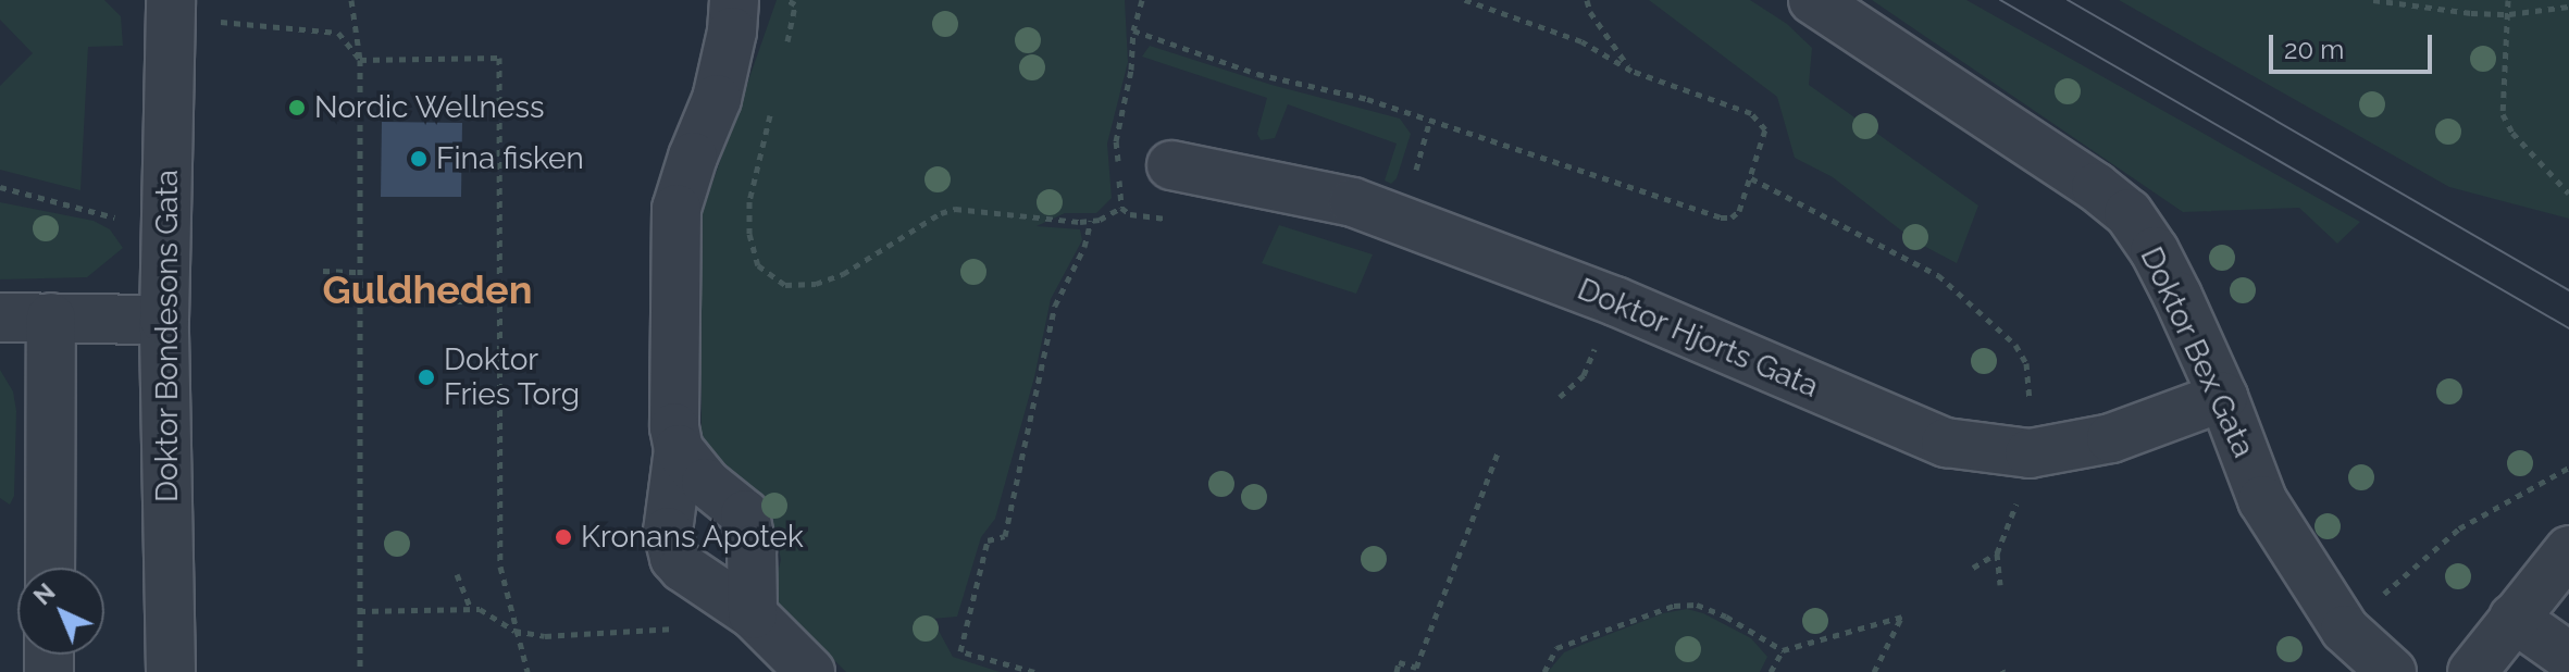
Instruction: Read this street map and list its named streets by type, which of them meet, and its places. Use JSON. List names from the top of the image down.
{
  "streets": {
    "street": ["Doktor Bondesons Gata", "Doktor Hjorts Gata", "Doktor Bex Gata"]
  },
  "crossings": [
    ["Doktor Hjorts Gata", "Doktor Bex Gata"]
  ],
  "districts": ["Guldheden"],
  "places": [
    "Nordic Wellness",
    "Fina fisken",
    "Doktor Fries Torg",
    "Kronans Apotek"
  ],
  "scale_bar": "20 m",
  "north": "top left"
}
